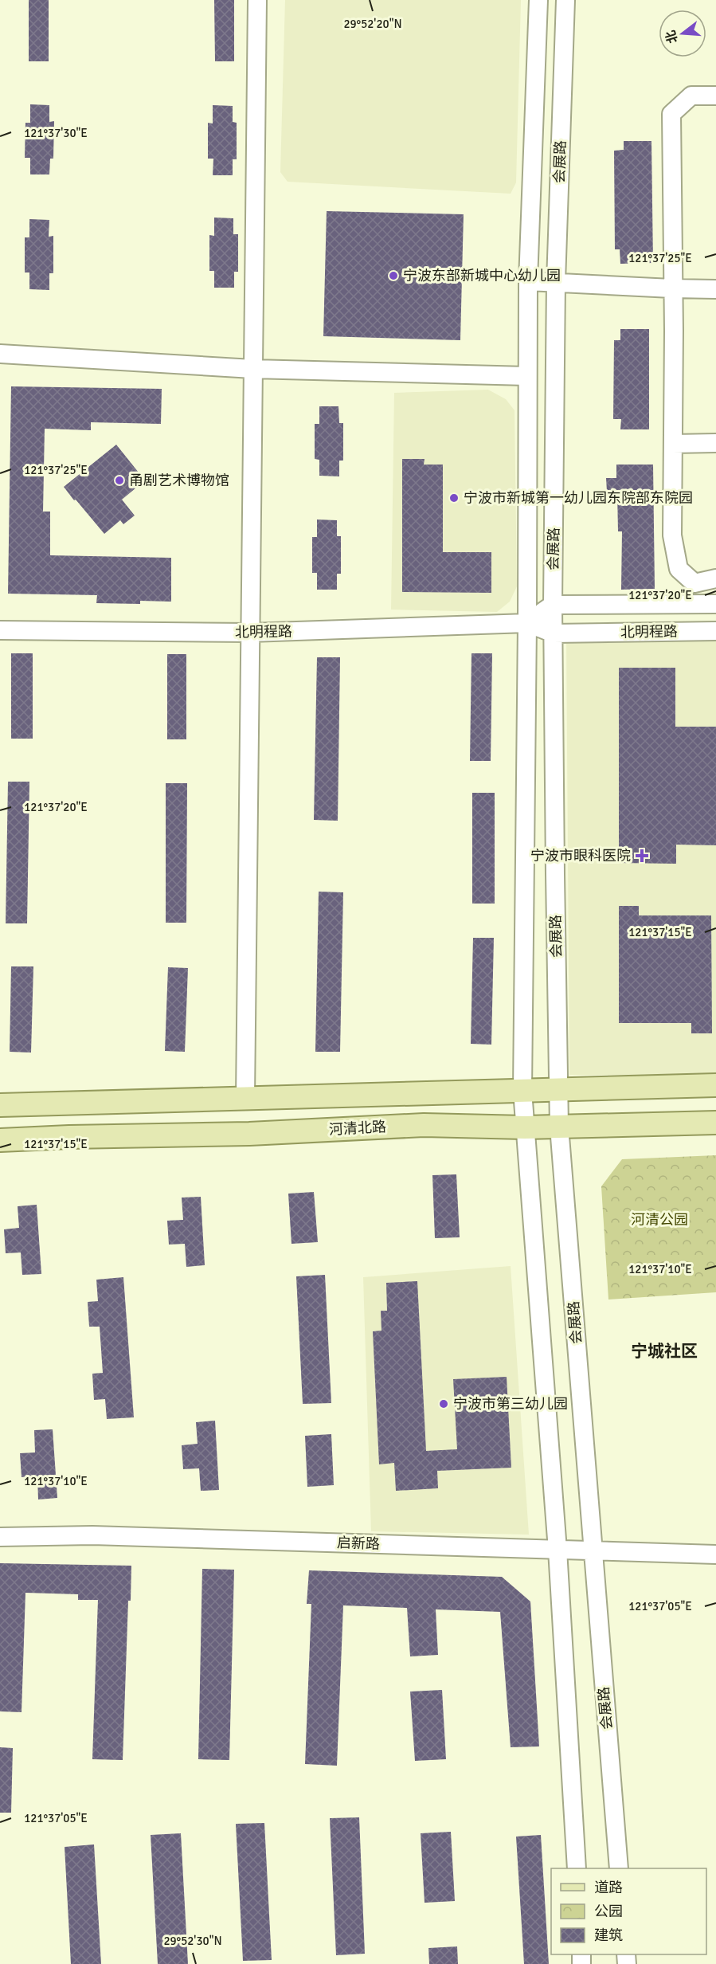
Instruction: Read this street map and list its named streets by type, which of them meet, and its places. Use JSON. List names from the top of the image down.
{
  "streets": {
    "main road": ["河清北路"],
    "street": ["会展路", "北明程路", "启新路"]
  },
  "crossings": [
    ["会展路", "北明程路"],
    ["会展路", "河清北路"],
    ["会展路", "启新路"]
  ],
  "districts": ["宁城社区"],
  "parks": ["河清公园"],
  "places": {
    "other": [
      "宁波东部新城中心幼儿园",
      "甬剧艺术博物馆",
      "宁波市新城第一幼儿园东院部东院园",
      "宁波市第三幼儿园"
    ],
    "health": ["宁波市眼科医院"]
  },
  "legend": ["道路", "公园", "建筑"],
  "north": "left",
  "coordinates": [
    "29°52'20\"N",
    "121°37'30\"E",
    "121°37'25\"E",
    "121°37'20\"E",
    "121°37'15\"E",
    "121°37'10\"E",
    "121°37'05\"E",
    "29°52'30\"N"
  ]
}
